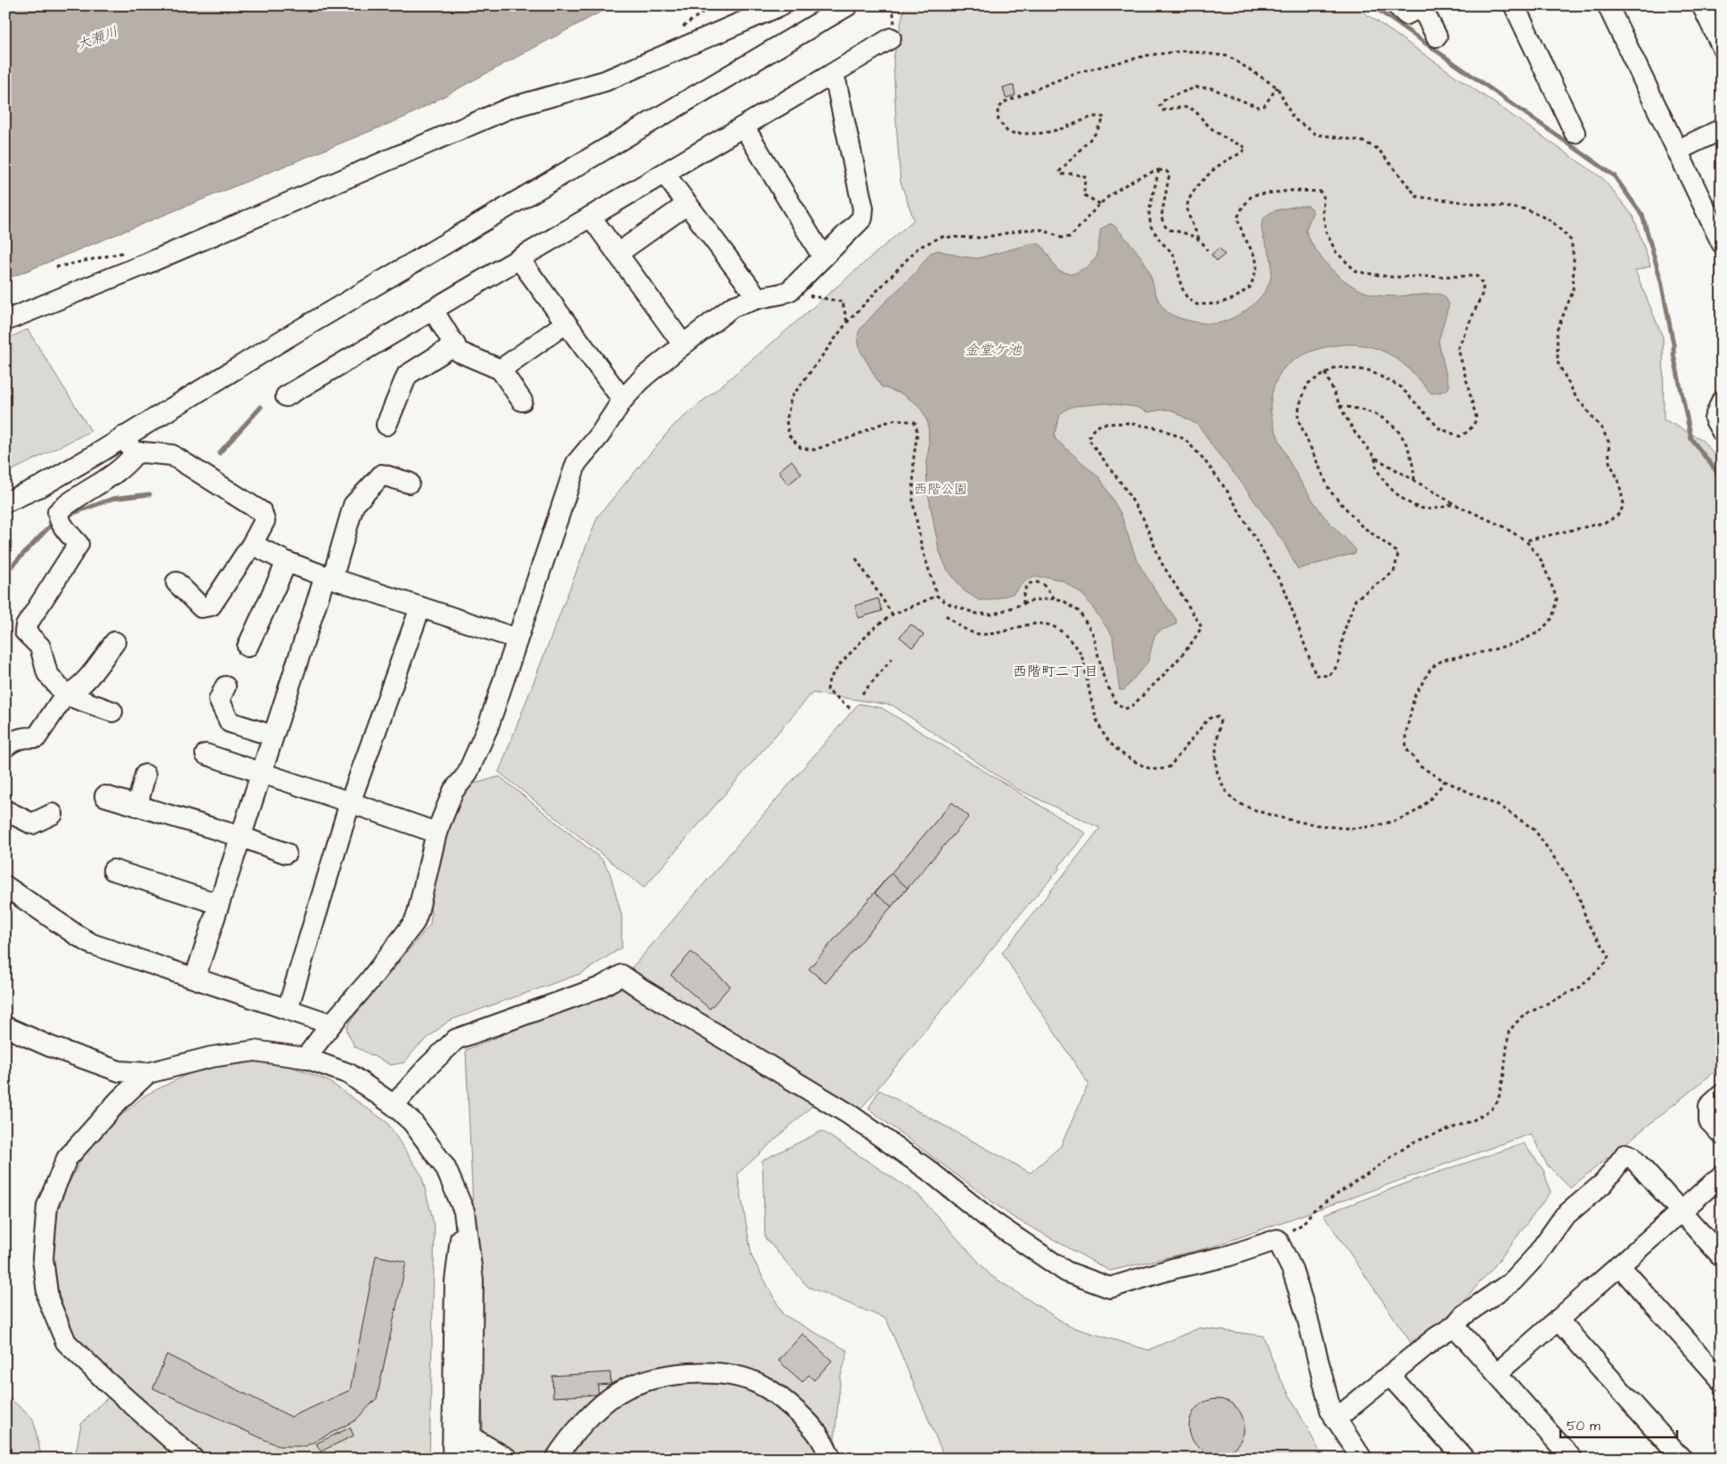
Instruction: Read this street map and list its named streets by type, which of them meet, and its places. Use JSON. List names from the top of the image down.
{
  "districts": ["西階町二丁目"],
  "water": ["大瀬川", "金堂ケ池"],
  "parks": ["西階公園"],
  "scale_bar": "50 m"
}
